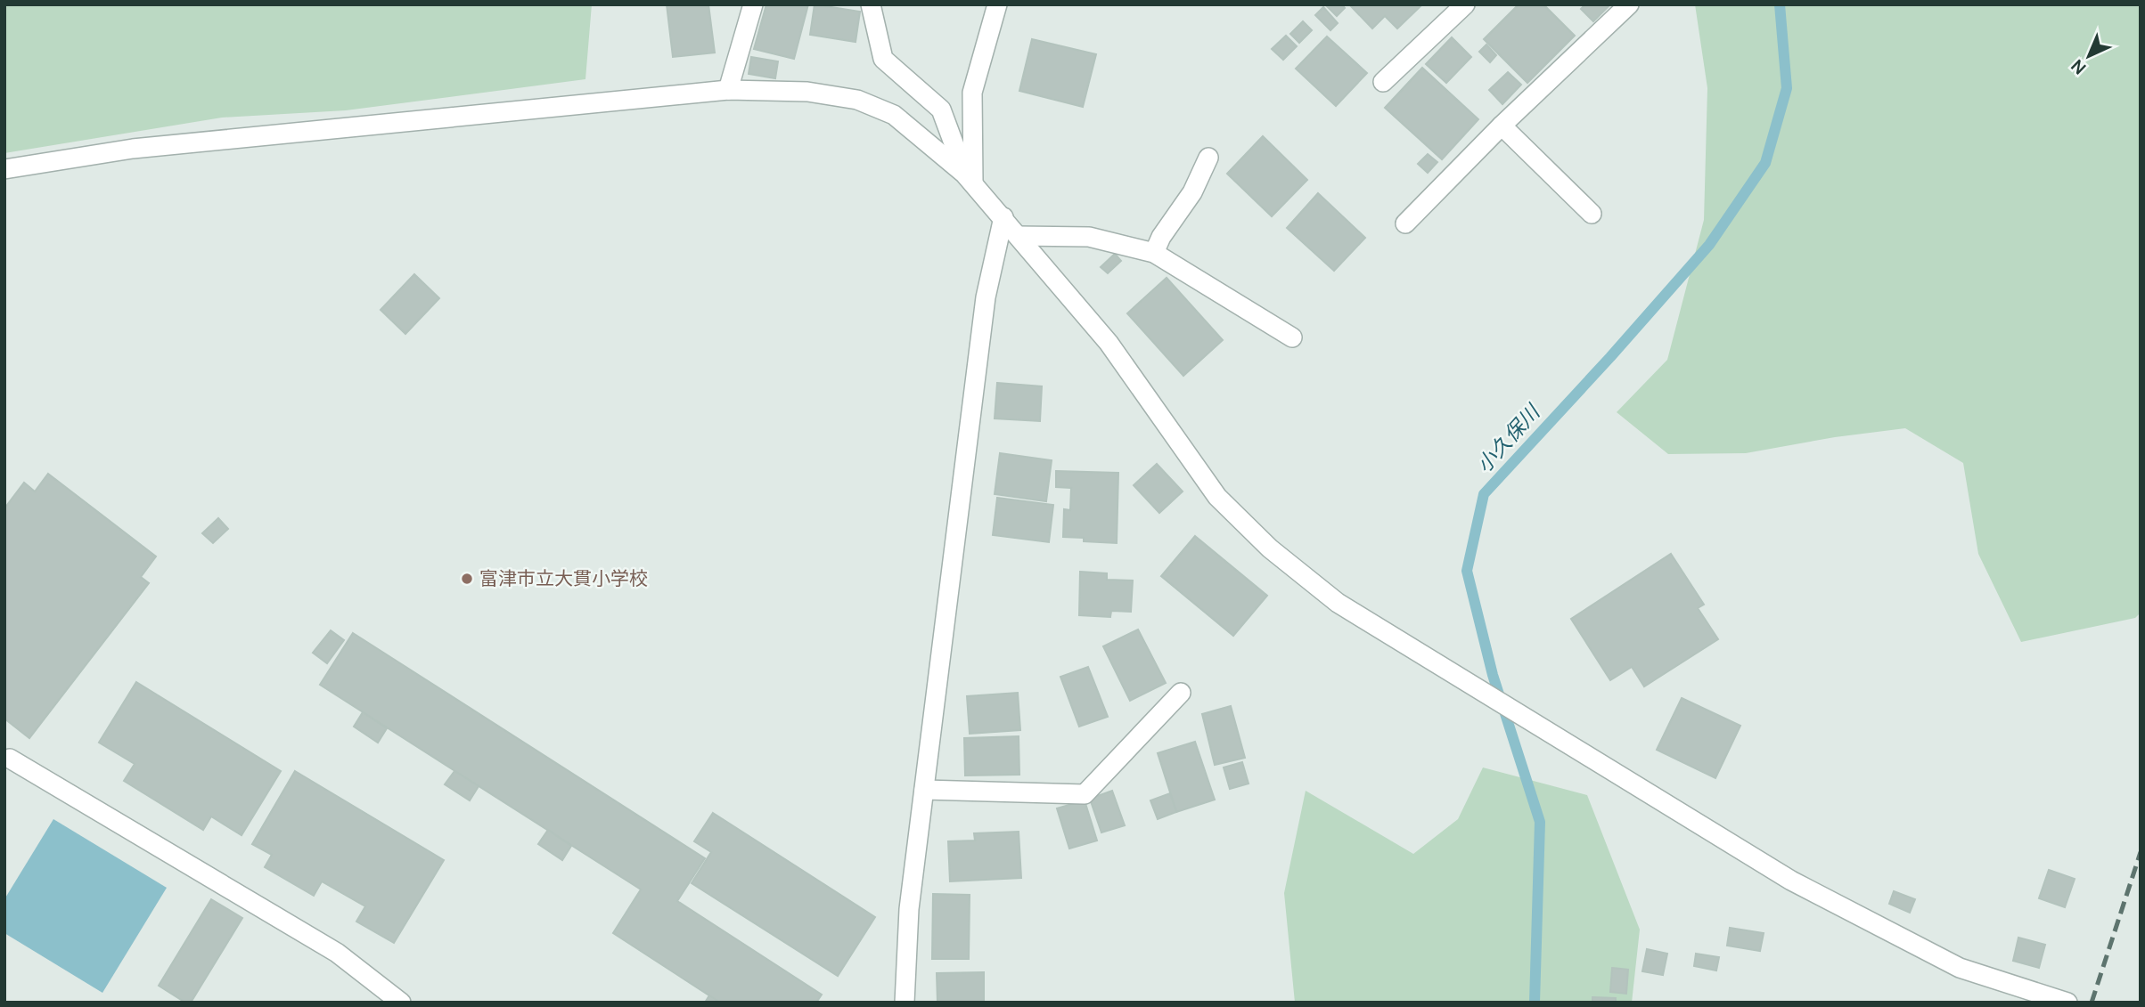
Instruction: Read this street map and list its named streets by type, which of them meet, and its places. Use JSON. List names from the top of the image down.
{
  "water": ["小久保川"],
  "places": ["富津市立大貫小学校"],
  "north": "bottom left"
}
